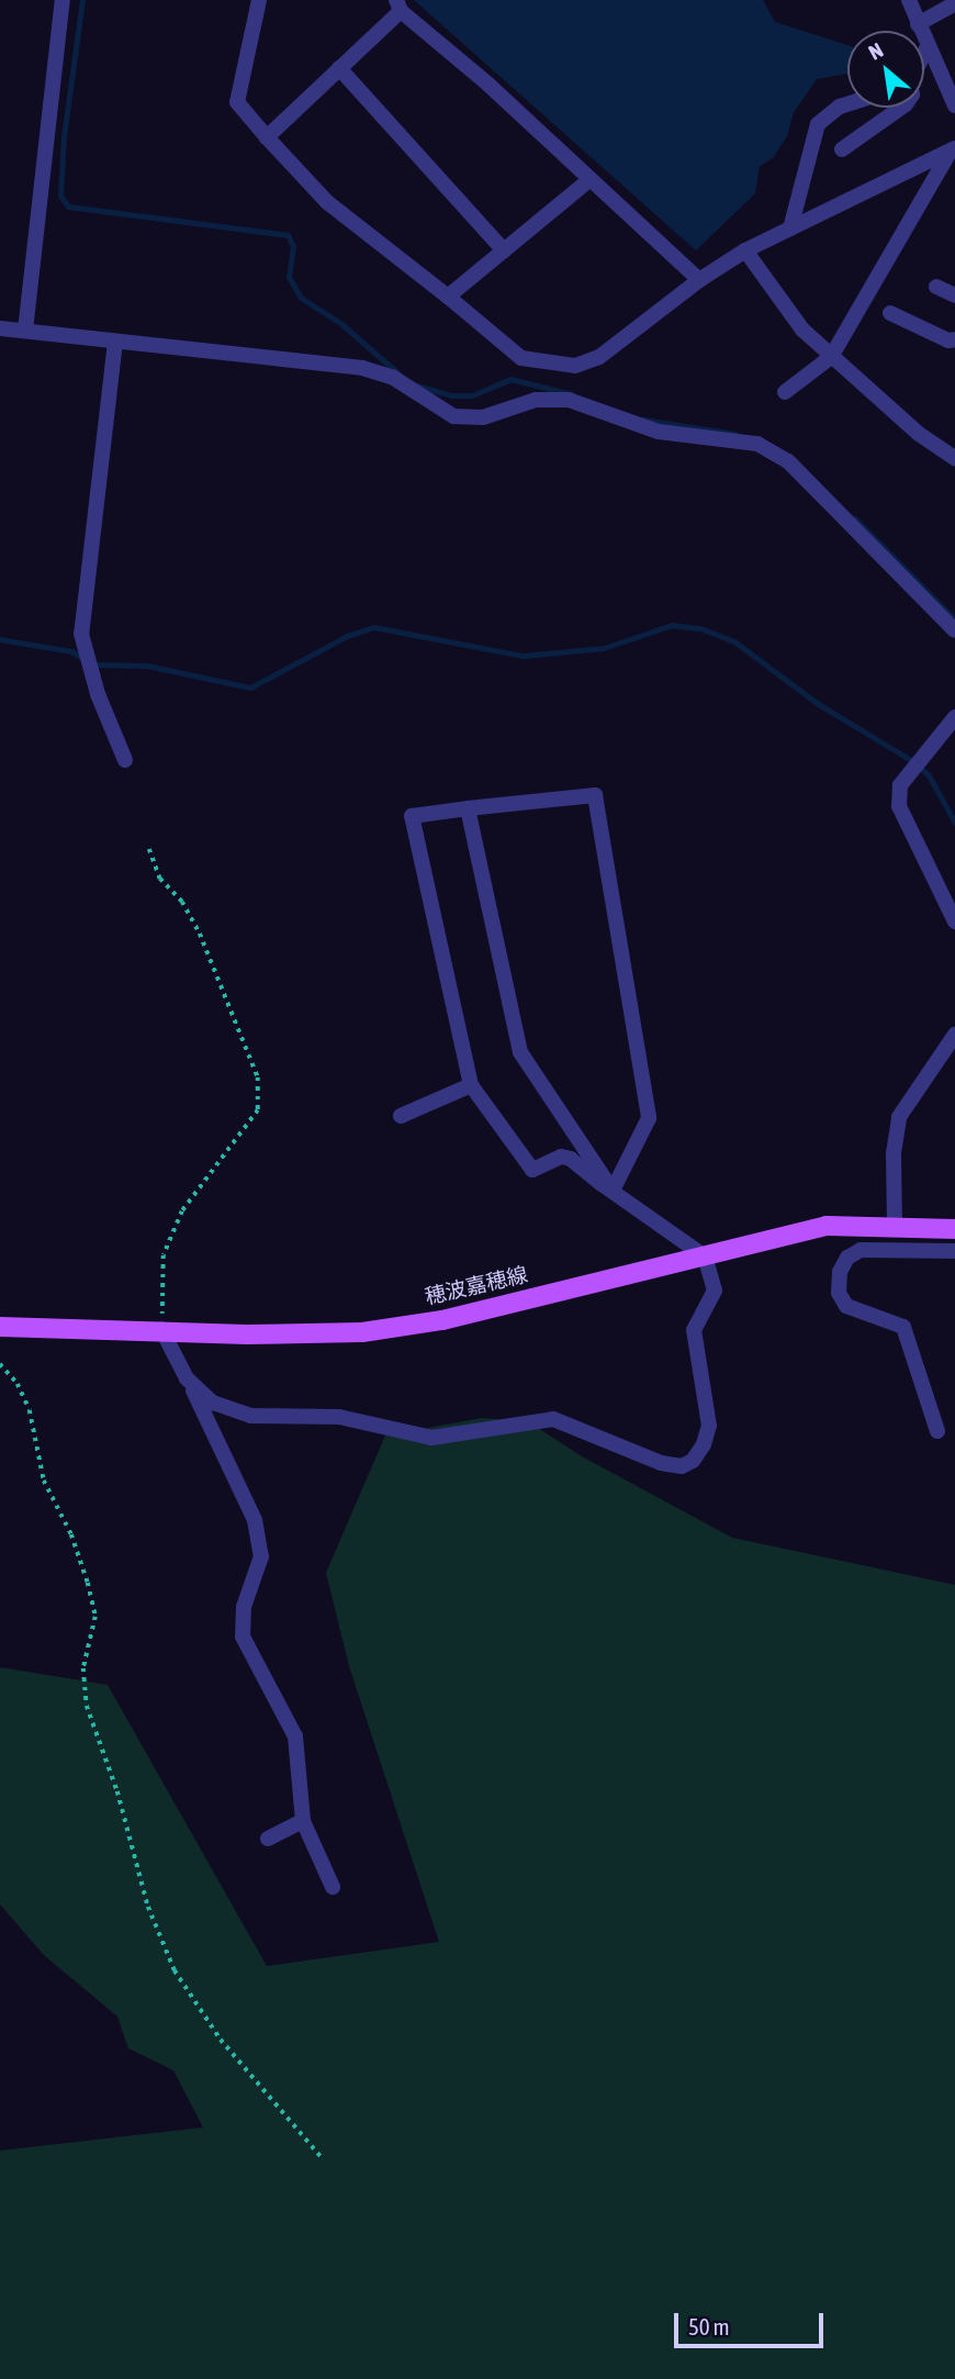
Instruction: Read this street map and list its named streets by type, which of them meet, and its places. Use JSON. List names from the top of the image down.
{
  "streets": {
    "main road": ["穂波嘉穂線"]
  },
  "scale_bar": "50 m",
  "north": "top left"
}
